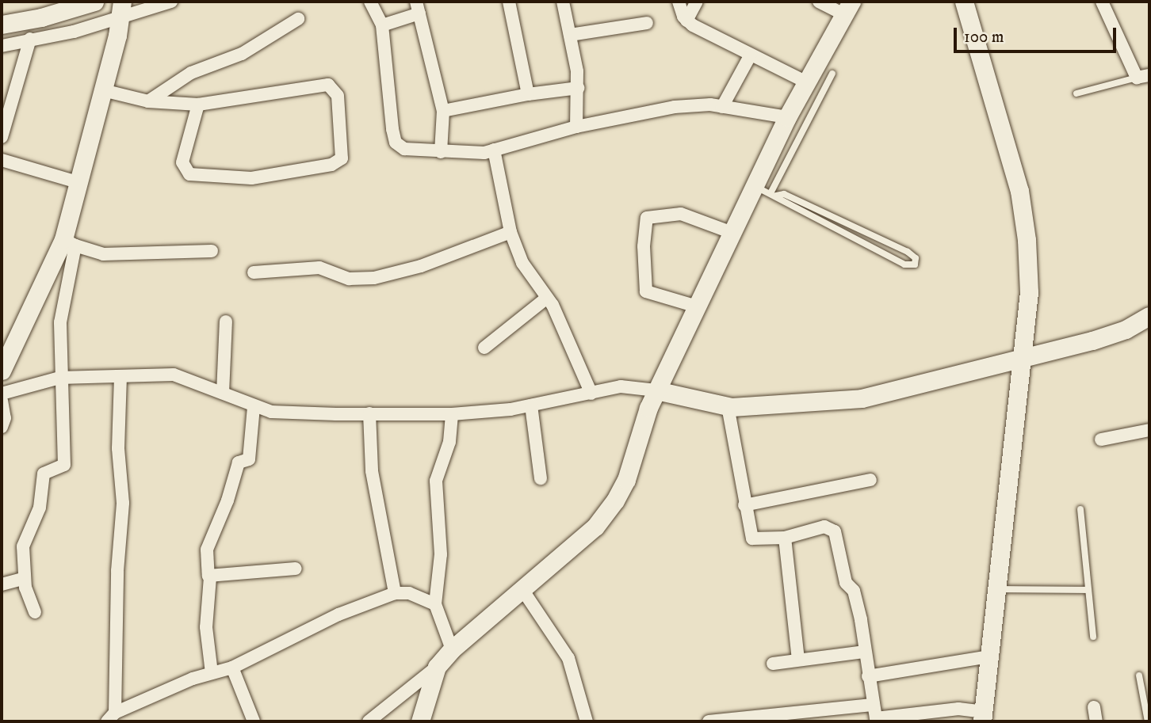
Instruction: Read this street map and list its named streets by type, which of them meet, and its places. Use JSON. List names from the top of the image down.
{
  "scale_bar": "100 m"
}
